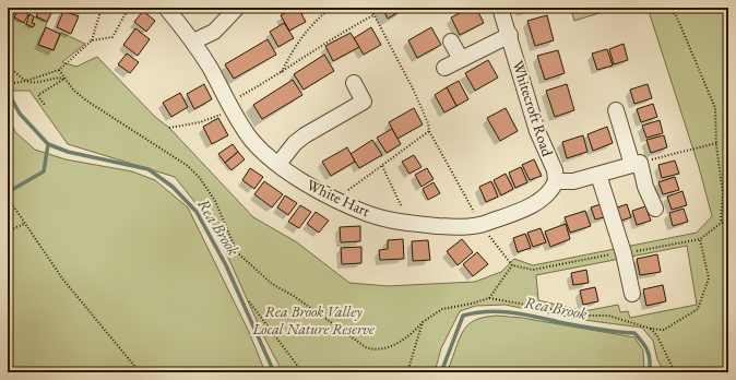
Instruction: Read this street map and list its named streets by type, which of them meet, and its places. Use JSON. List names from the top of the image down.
{
  "streets": {
    "street": ["Whitecroft Road", "White Hart"]
  },
  "crossings": [
    ["Whitecroft Road", "White Hart"]
  ],
  "water": ["Rea Brook"],
  "parks": ["Rea Brook Valley Local Nature Reserve"]
}
